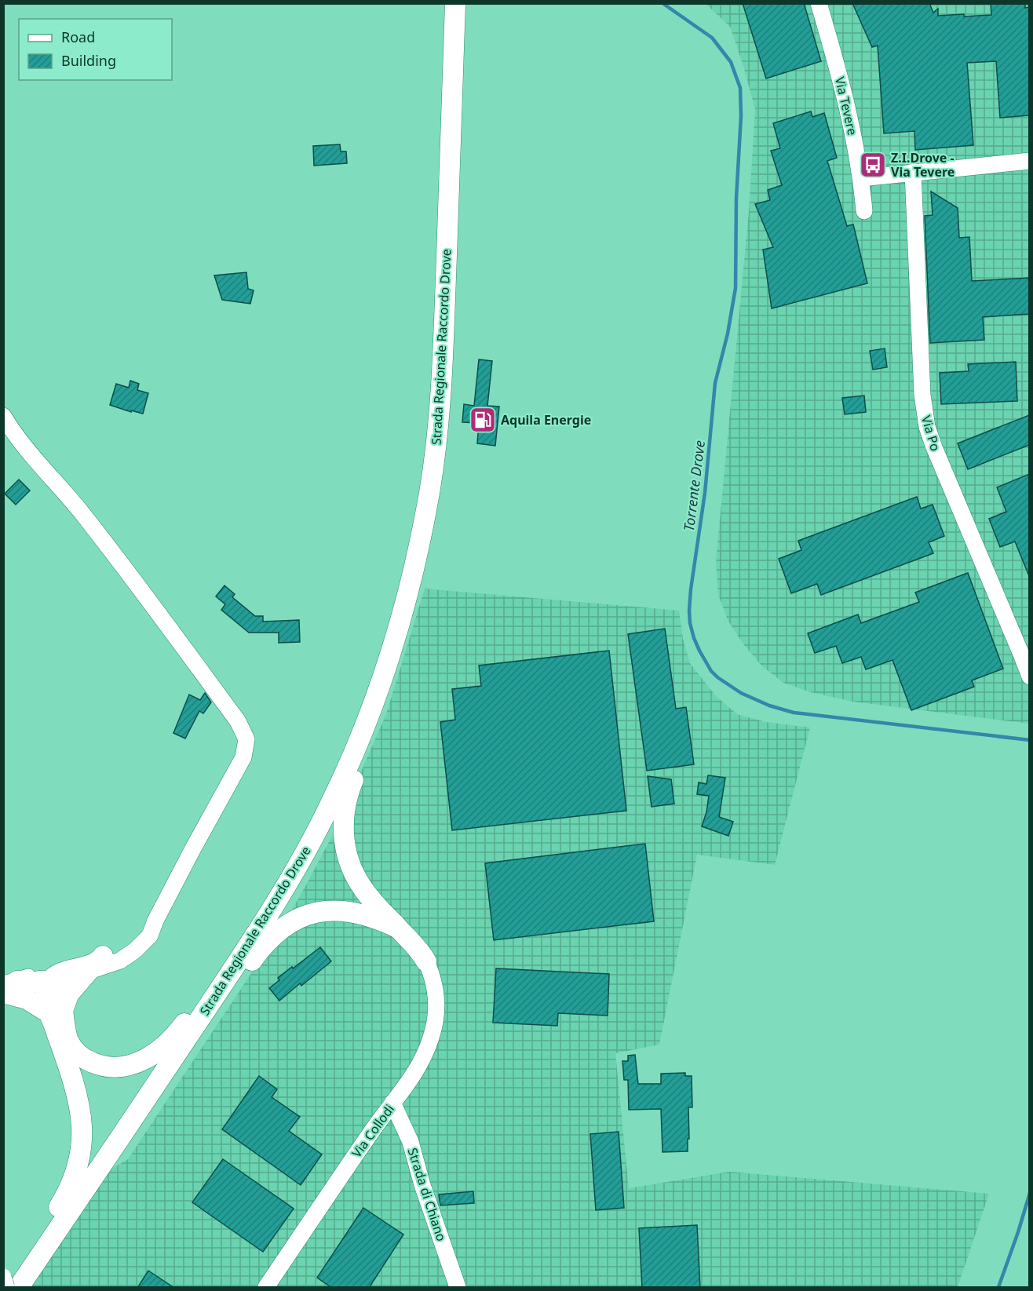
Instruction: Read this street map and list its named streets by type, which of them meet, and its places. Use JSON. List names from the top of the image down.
{
  "streets": {
    "main road": ["Strada Regionale Raccordo Drove"],
    "street": [
      "Via Tevere",
      "Via Po",
      "Via Collodi",
      "Strada di Chiano"
    ]
  },
  "crossings": [
    ["Via Collodi", "Strada di Chiano"]
  ],
  "water": ["Torrente Drove"],
  "places": {
    "bus stop": ["Z.I.Drove - Via Tevere"],
    "fuel station": ["Aquila Energie"]
  },
  "legend": ["Road", "Building"]
}
